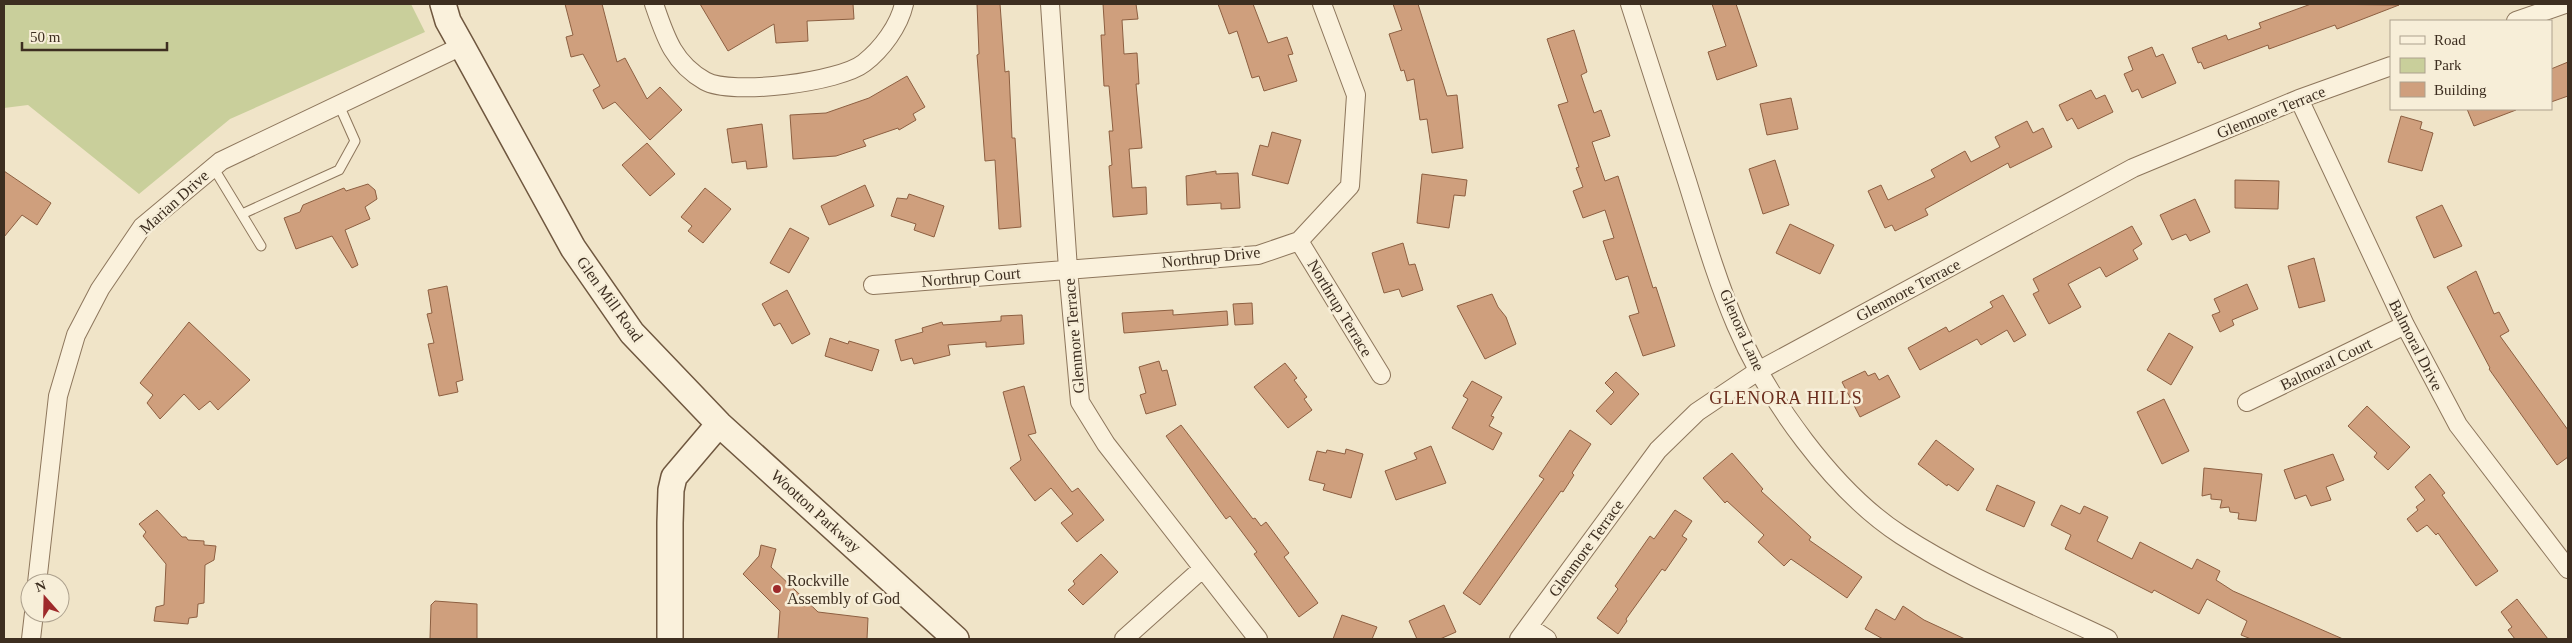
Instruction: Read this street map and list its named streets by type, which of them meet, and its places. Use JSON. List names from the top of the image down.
{
  "streets": {
    "main road": ["Glen Mill Road", "Wootton Parkway"],
    "street": [
      "Glenmore Terrace",
      "Marian Drive",
      "Northrup Drive",
      "Northrup Court",
      "Northrup Terrace",
      "Glenora Lane",
      "Balmoral Drive",
      "Balmoral Court"
    ]
  },
  "crossings": [
    ["Glenmore Terrace", "Northrup Drive"],
    ["Glenmore Terrace", "Northrup Court"],
    ["Glenmore Terrace", "Glenora Lane"],
    ["Glenmore Terrace", "Balmoral Drive"],
    ["Marian Drive", "Glen Mill Road"],
    ["Northrup Drive", "Northrup Court"],
    ["Northrup Drive", "Northrup Terrace"],
    ["Glen Mill Road", "Wootton Parkway"],
    ["Balmoral Drive", "Balmoral Court"]
  ],
  "districts": ["GLENORA HILLS"],
  "places": ["Rockville Assembly of God"],
  "legend": ["Road", "Park", "Building"],
  "scale_bar": "50 m",
  "north": "top"
}
